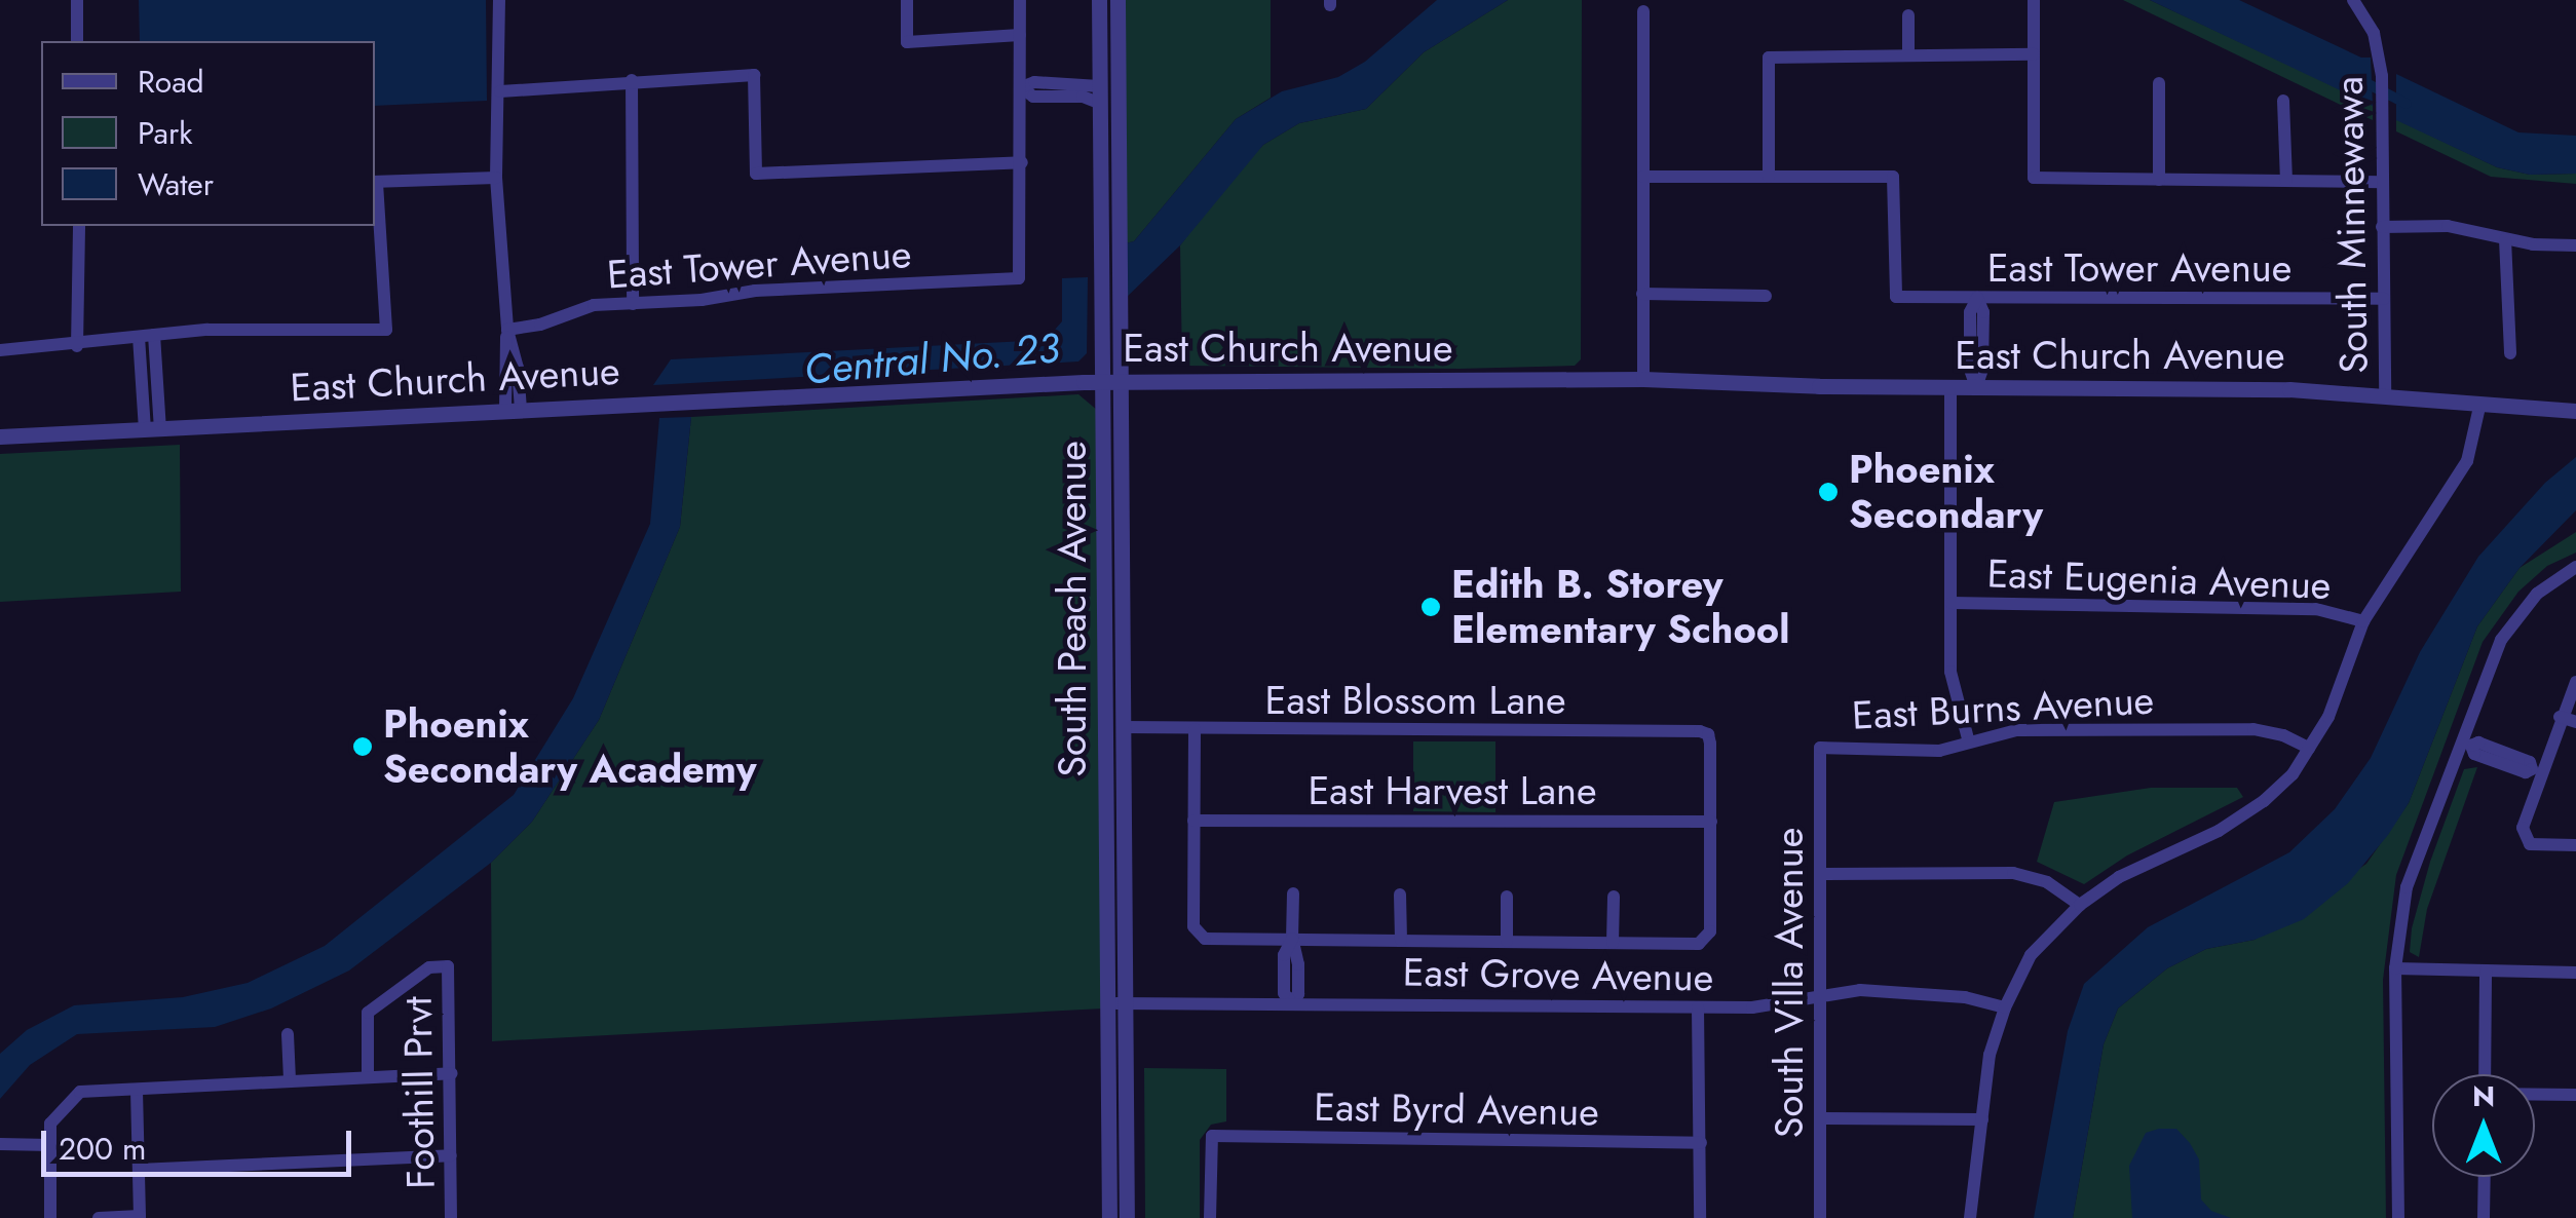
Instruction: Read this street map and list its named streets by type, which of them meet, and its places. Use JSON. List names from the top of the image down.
{
  "streets": {
    "street": [
      "South Minnewawa",
      "East Tower Avenue",
      "East Church Avenue",
      "East Eugenia Avenue",
      "South Peach Avenue",
      "East Blossom Lane",
      "East Burns Avenue",
      "East Harvest Lane",
      "East Grove Avenue",
      "South Villa Avenue",
      "Foothill Prvt",
      "East Byrd Avenue"
    ]
  },
  "crossings": [
    ["South Minnewawa", "East Tower Avenue"],
    ["South Minnewawa", "East Church Avenue"],
    ["East Church Avenue", "South Peach Avenue"],
    ["South Peach Avenue", "East Blossom Lane"],
    ["South Peach Avenue", "East Grove Avenue"],
    ["East Burns Avenue", "South Villa Avenue"],
    ["East Grove Avenue", "South Villa Avenue"]
  ],
  "water": ["Central No. 23"],
  "places": ["Phoenix Secondary", "Edith B. Storey Elementary School", "Phoenix Secondary Academy"],
  "legend": ["Road", "Park", "Water"],
  "scale_bar": "200 m",
  "north": "top"
}
